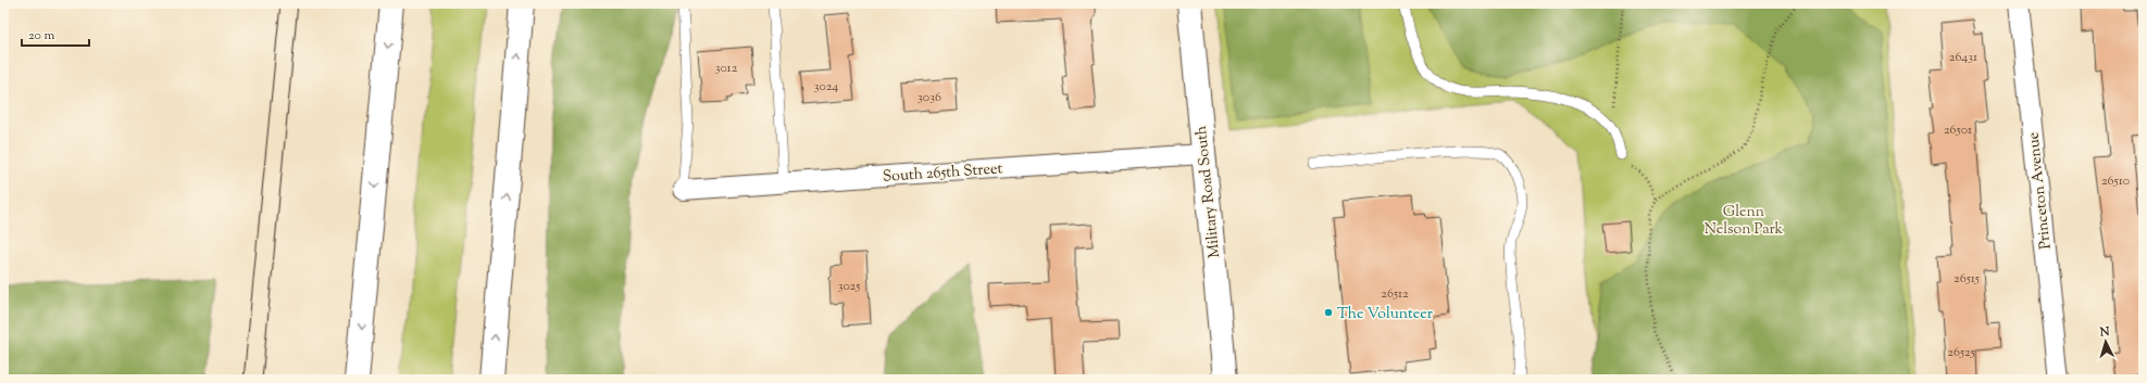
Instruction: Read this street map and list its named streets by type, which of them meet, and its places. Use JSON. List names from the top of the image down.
{
  "streets": {
    "main road": ["Military Road South"],
    "street": ["South 265th Street", "Princeton Avenue"]
  },
  "crossings": [
    ["South 265th Street", "Military Road South"]
  ],
  "parks": ["Glenn Nelson Park"],
  "places": ["The Volunteer"],
  "house_numbers": [
    "26431",
    "3012",
    "3024",
    "3036",
    "26501",
    "26510",
    "26515",
    "3025",
    "26512",
    "26525"
  ],
  "scale_bar": "20 m",
  "north": "top"
}
